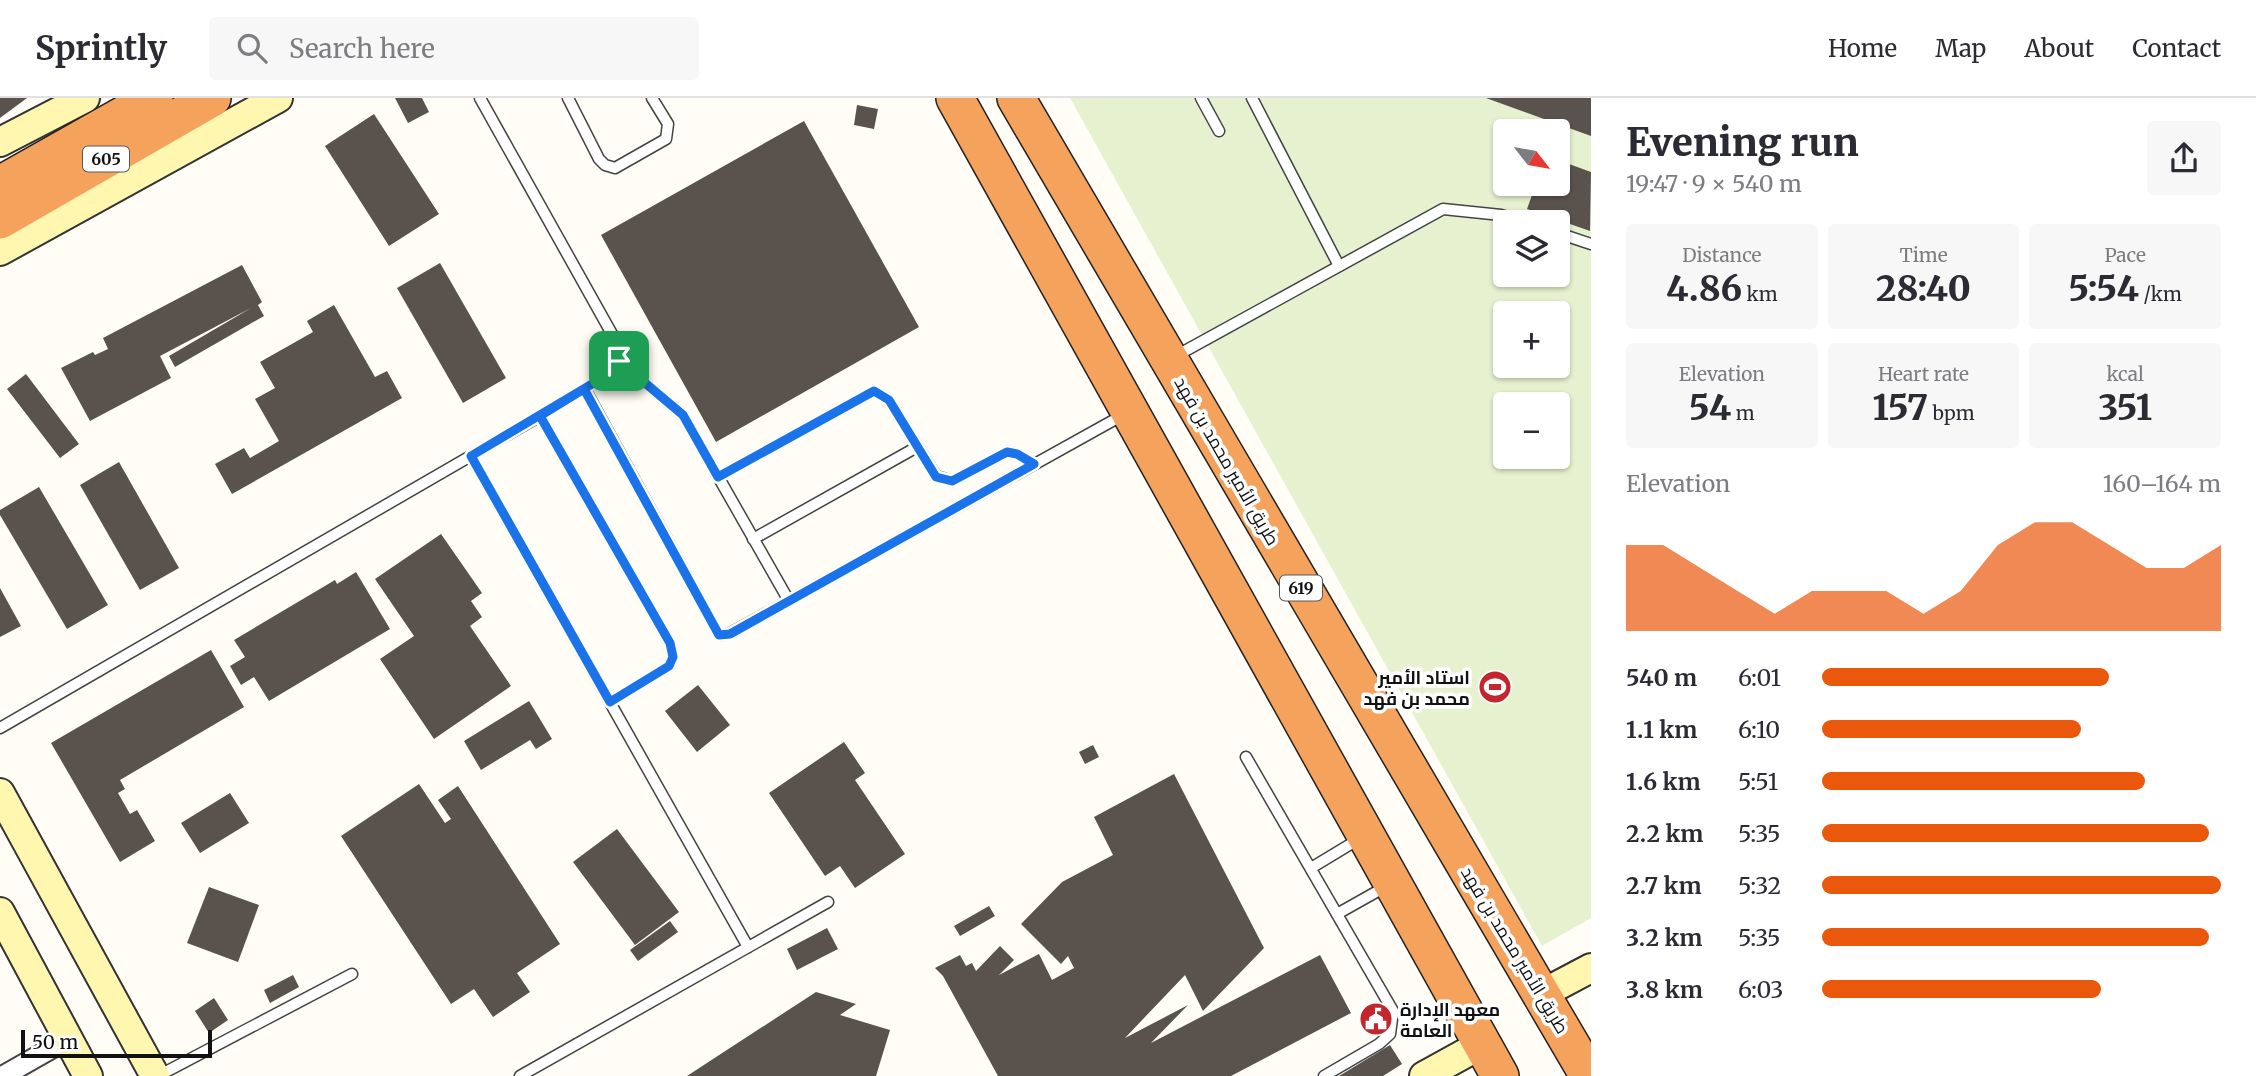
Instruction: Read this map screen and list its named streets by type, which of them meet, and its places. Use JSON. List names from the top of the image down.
{
  "streets": {
    "highway": ["605", "طريق الأمير محمد بن فهد", "619"]
  },
  "places": {
    "sports": ["استاد الأمير محمد بن فهد"],
    "public building": ["معهد الإدارة العامة"]
  },
  "scale_bar": "50 m",
  "north": "bottom right",
  "page": {
    "header": "Sprintly",
    "search": "Search here",
    "nav": [
      "Home",
      "Map",
      "About",
      "Contact"
    ],
    "heading": ["Evening run", "19:47 · 9 × 540 m"],
    "map_buttons": ["+", "−"],
    "stats": [
      ["Distance", "4.86 km"],
      ["Time", "28:40"],
      ["Pace", "5:54 /km"],
      ["Elevation", "54 m"],
      ["Heart rate", "157 bpm"],
      ["kcal", "351"]
    ],
    "chart": ["Elevation", "160–164 m"],
    "list": [
      {
        "name": "540 m",
        "note": "6:01"
      },
      {
        "name": "1.1 km",
        "note": "6:10"
      },
      {
        "name": "1.6 km",
        "note": "5:51"
      },
      {
        "name": "2.2 km",
        "note": "5:35"
      },
      {
        "name": "2.7 km",
        "note": "5:32"
      },
      {
        "name": "3.2 km",
        "note": "5:35"
      },
      {
        "name": "3.8 km",
        "note": "6:03"
      }
    ],
    "scale": "50 m"
  }
}
